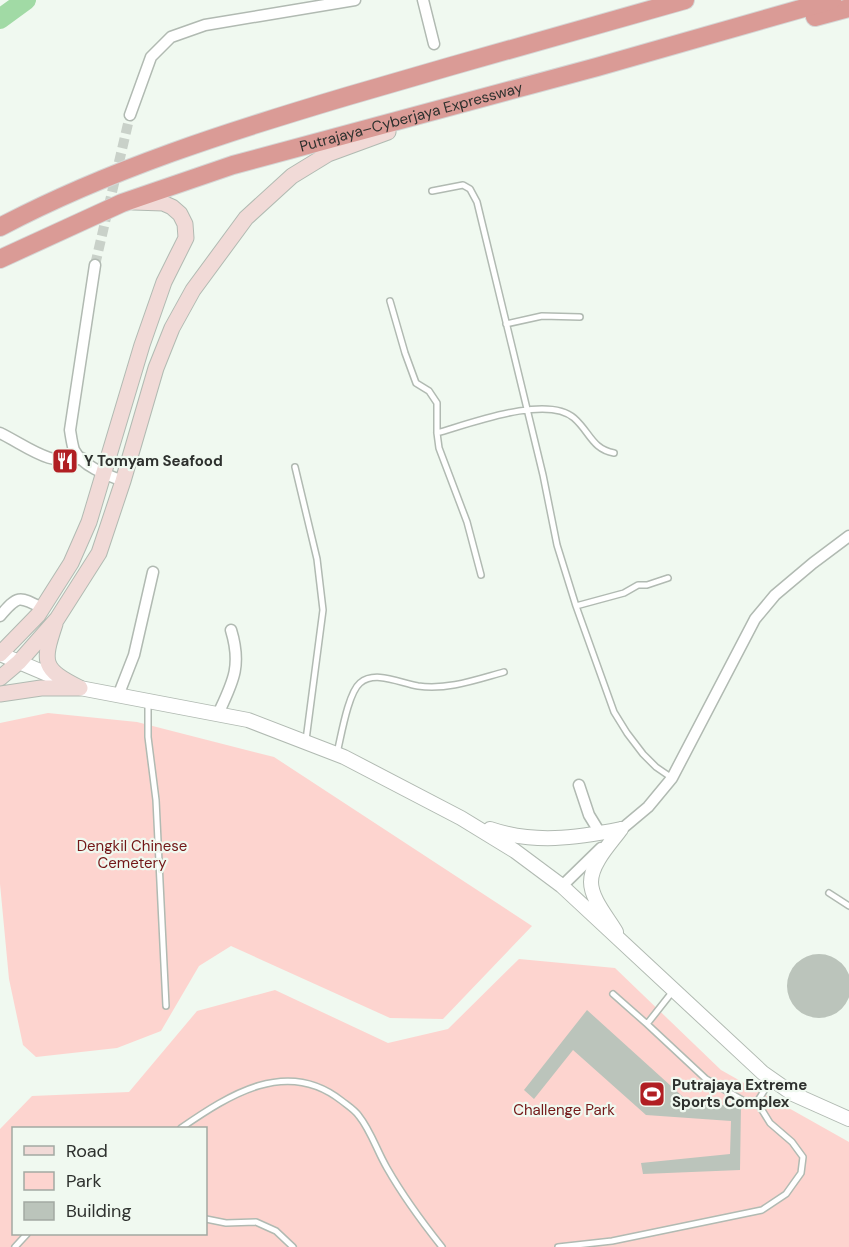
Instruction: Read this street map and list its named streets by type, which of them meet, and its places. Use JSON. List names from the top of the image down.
{
  "streets": {
    "highway": ["Putrajaya–Cyberjaya Expressway"]
  },
  "parks": ["Dengkil Chinese Cemetery", "Challenge Park"],
  "places": {
    "restaurant": ["Y Tomyam Seafood"],
    "sports": ["Putrajaya Extreme Sports Complex"]
  },
  "legend": ["Road", "Park", "Building"]
}
